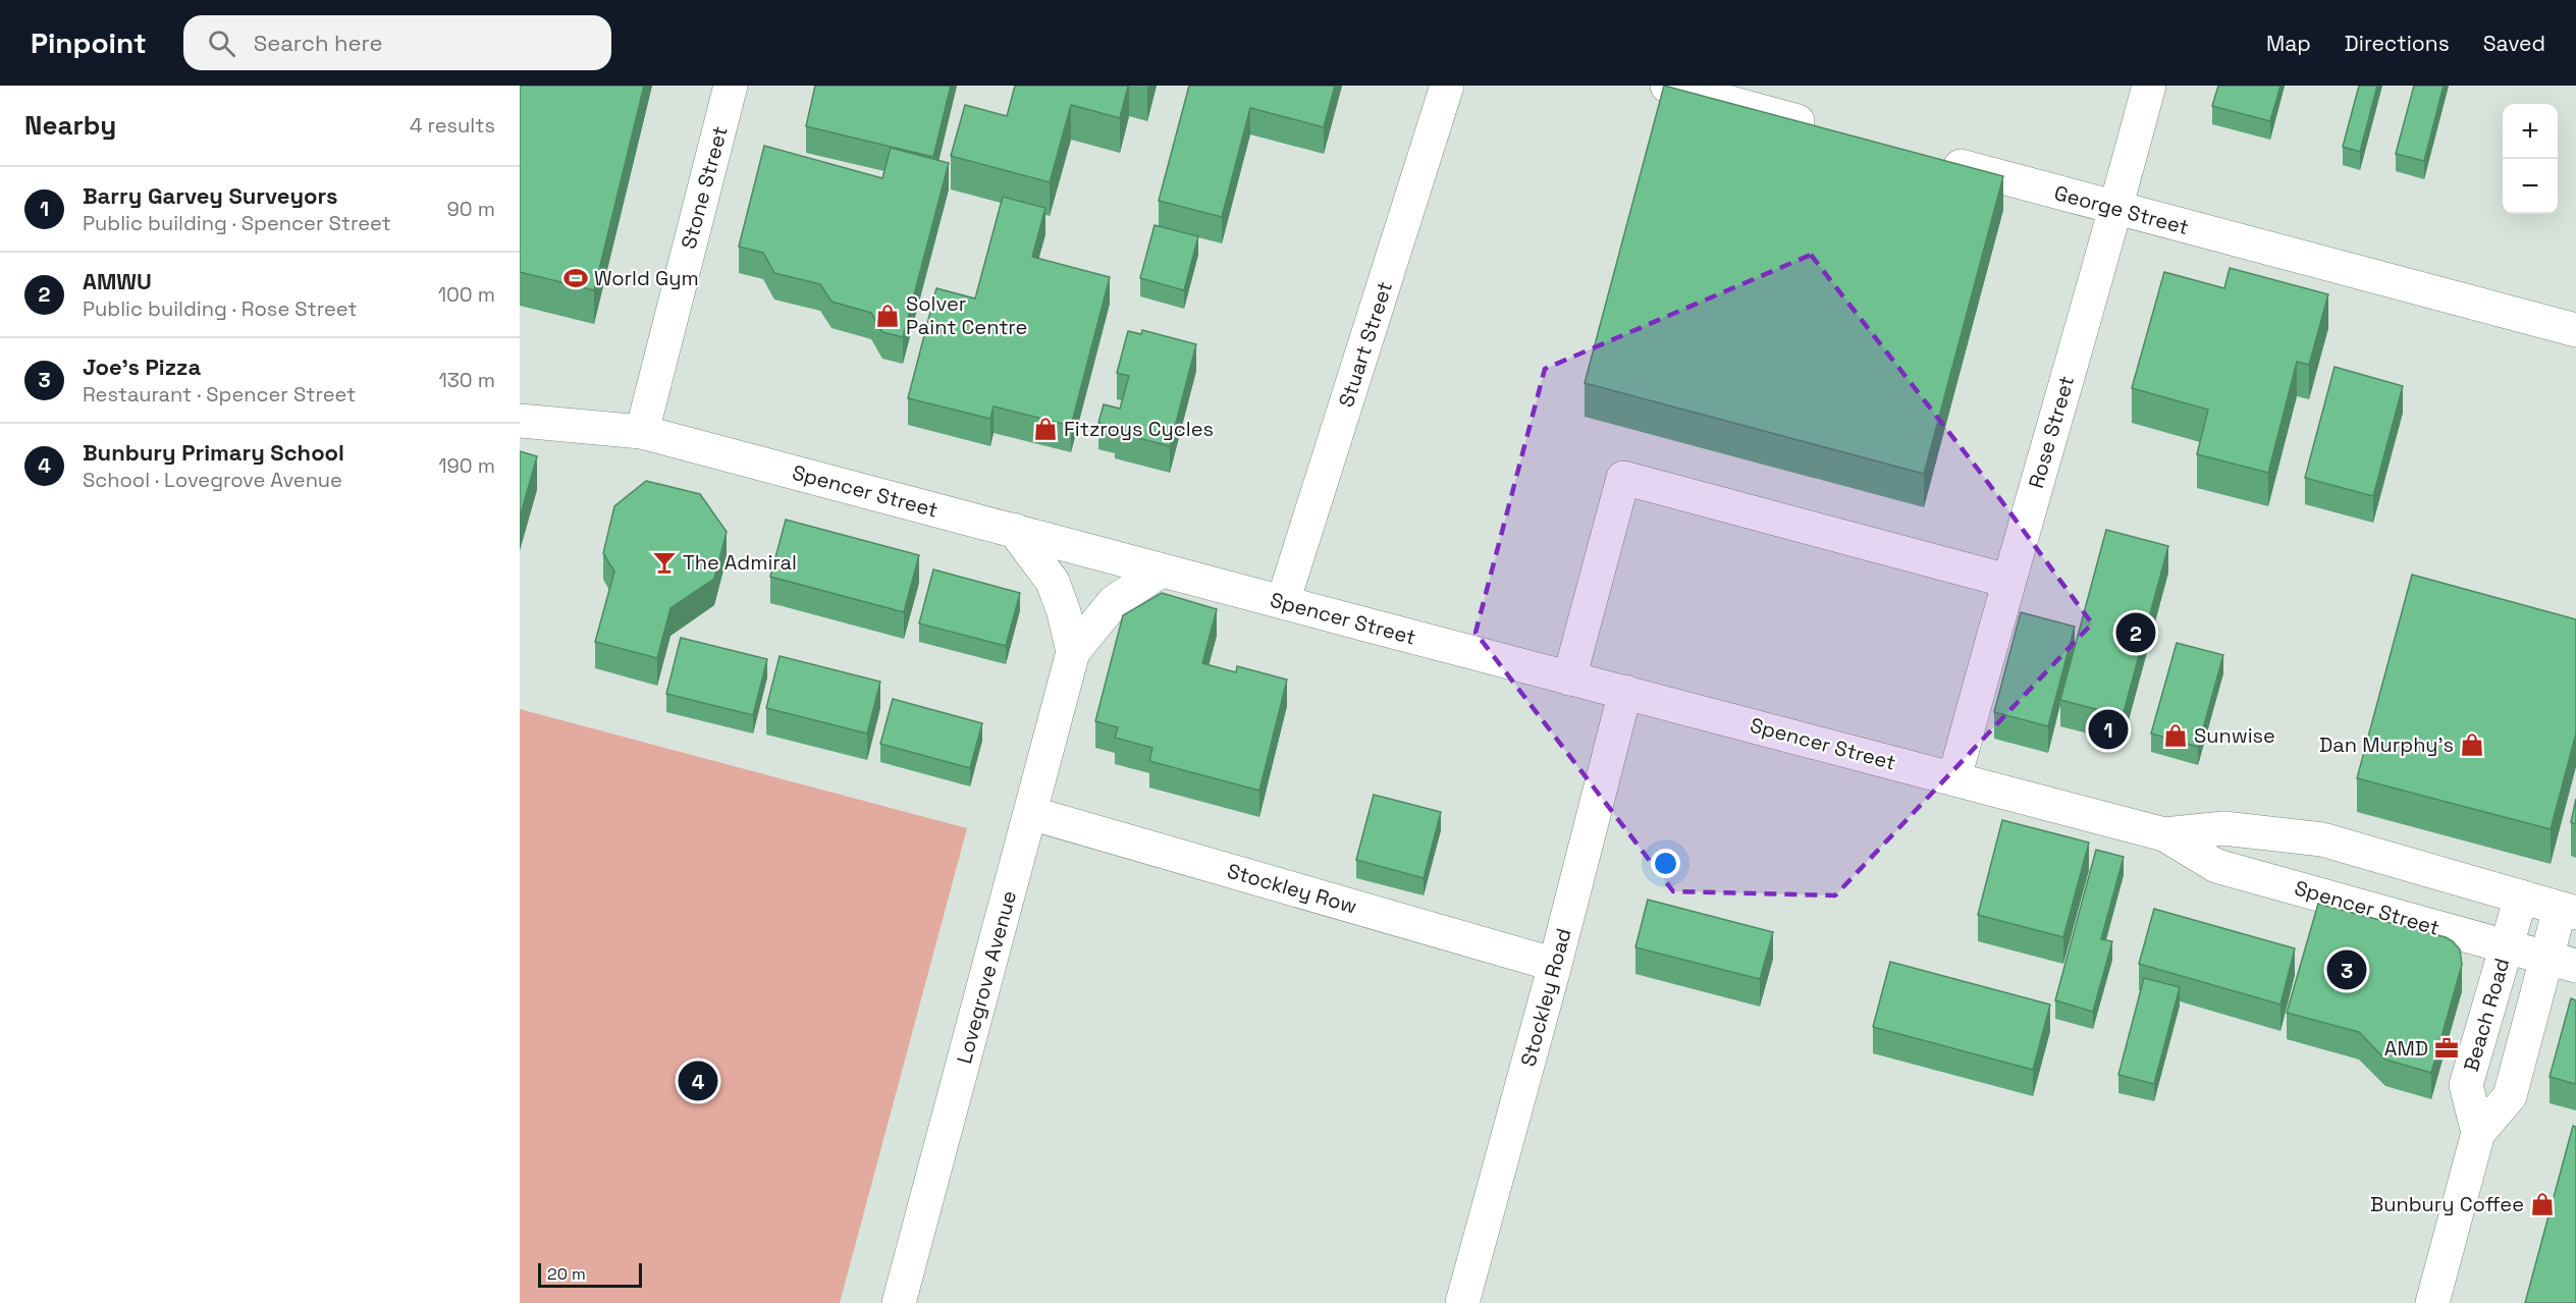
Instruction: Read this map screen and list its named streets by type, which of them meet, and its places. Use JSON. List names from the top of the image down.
{
  "streets": {
    "street": [
      "Stone Street",
      "George Street",
      "Stuart Street",
      "Rose Street",
      "Spencer Street",
      "Stockley Row",
      "Lovegrove Avenue",
      "Stockley Road",
      "Beach Road"
    ]
  },
  "crossings": [
    ["Stone Street", "Spencer Street"],
    ["George Street", "Rose Street"],
    ["Stuart Street", "Spencer Street"],
    ["Rose Street", "Spencer Street"],
    ["Spencer Street", "Lovegrove Avenue"],
    ["Spencer Street", "Stockley Road"],
    ["Spencer Street", "Beach Road"],
    ["Stockley Row", "Lovegrove Avenue"],
    ["Stockley Row", "Stockley Road"]
  ],
  "places": {
    "sports": ["World Gym"],
    "shop": [
      "Solver Paint Centre",
      "Fitzroys Cycles",
      "Sunwise",
      "Dan Murphy's",
      "Bunbury Coffee"
    ],
    "bar": ["The Admiral"],
    "office": ["AMD"]
  },
  "scale_bar": "20 m",
  "page": {
    "header": "Pinpoint",
    "search": "Search here",
    "nav": ["Map", "Directions", "Saved"],
    "heading": ["Nearby", "4 results"],
    "map_buttons": ["+", "−"],
    "list": [
      {
        "mark": "1",
        "name": "Barry Garvey Surveyors",
        "note": "Public building · Spencer Street",
        "value": "90 m"
      },
      {
        "mark": "2",
        "name": "AMWU",
        "note": "Public building · Rose Street",
        "value": "100 m"
      },
      {
        "mark": "3",
        "name": "Joe's Pizza",
        "note": "Restaurant · Spencer Street",
        "value": "130 m"
      },
      {
        "mark": "4",
        "name": "Bunbury Primary School",
        "note": "School · Lovegrove Avenue",
        "value": "190 m"
      }
    ],
    "pins": [
      "2",
      "1",
      "3",
      "4"
    ],
    "scale": "20 m"
  }
}
